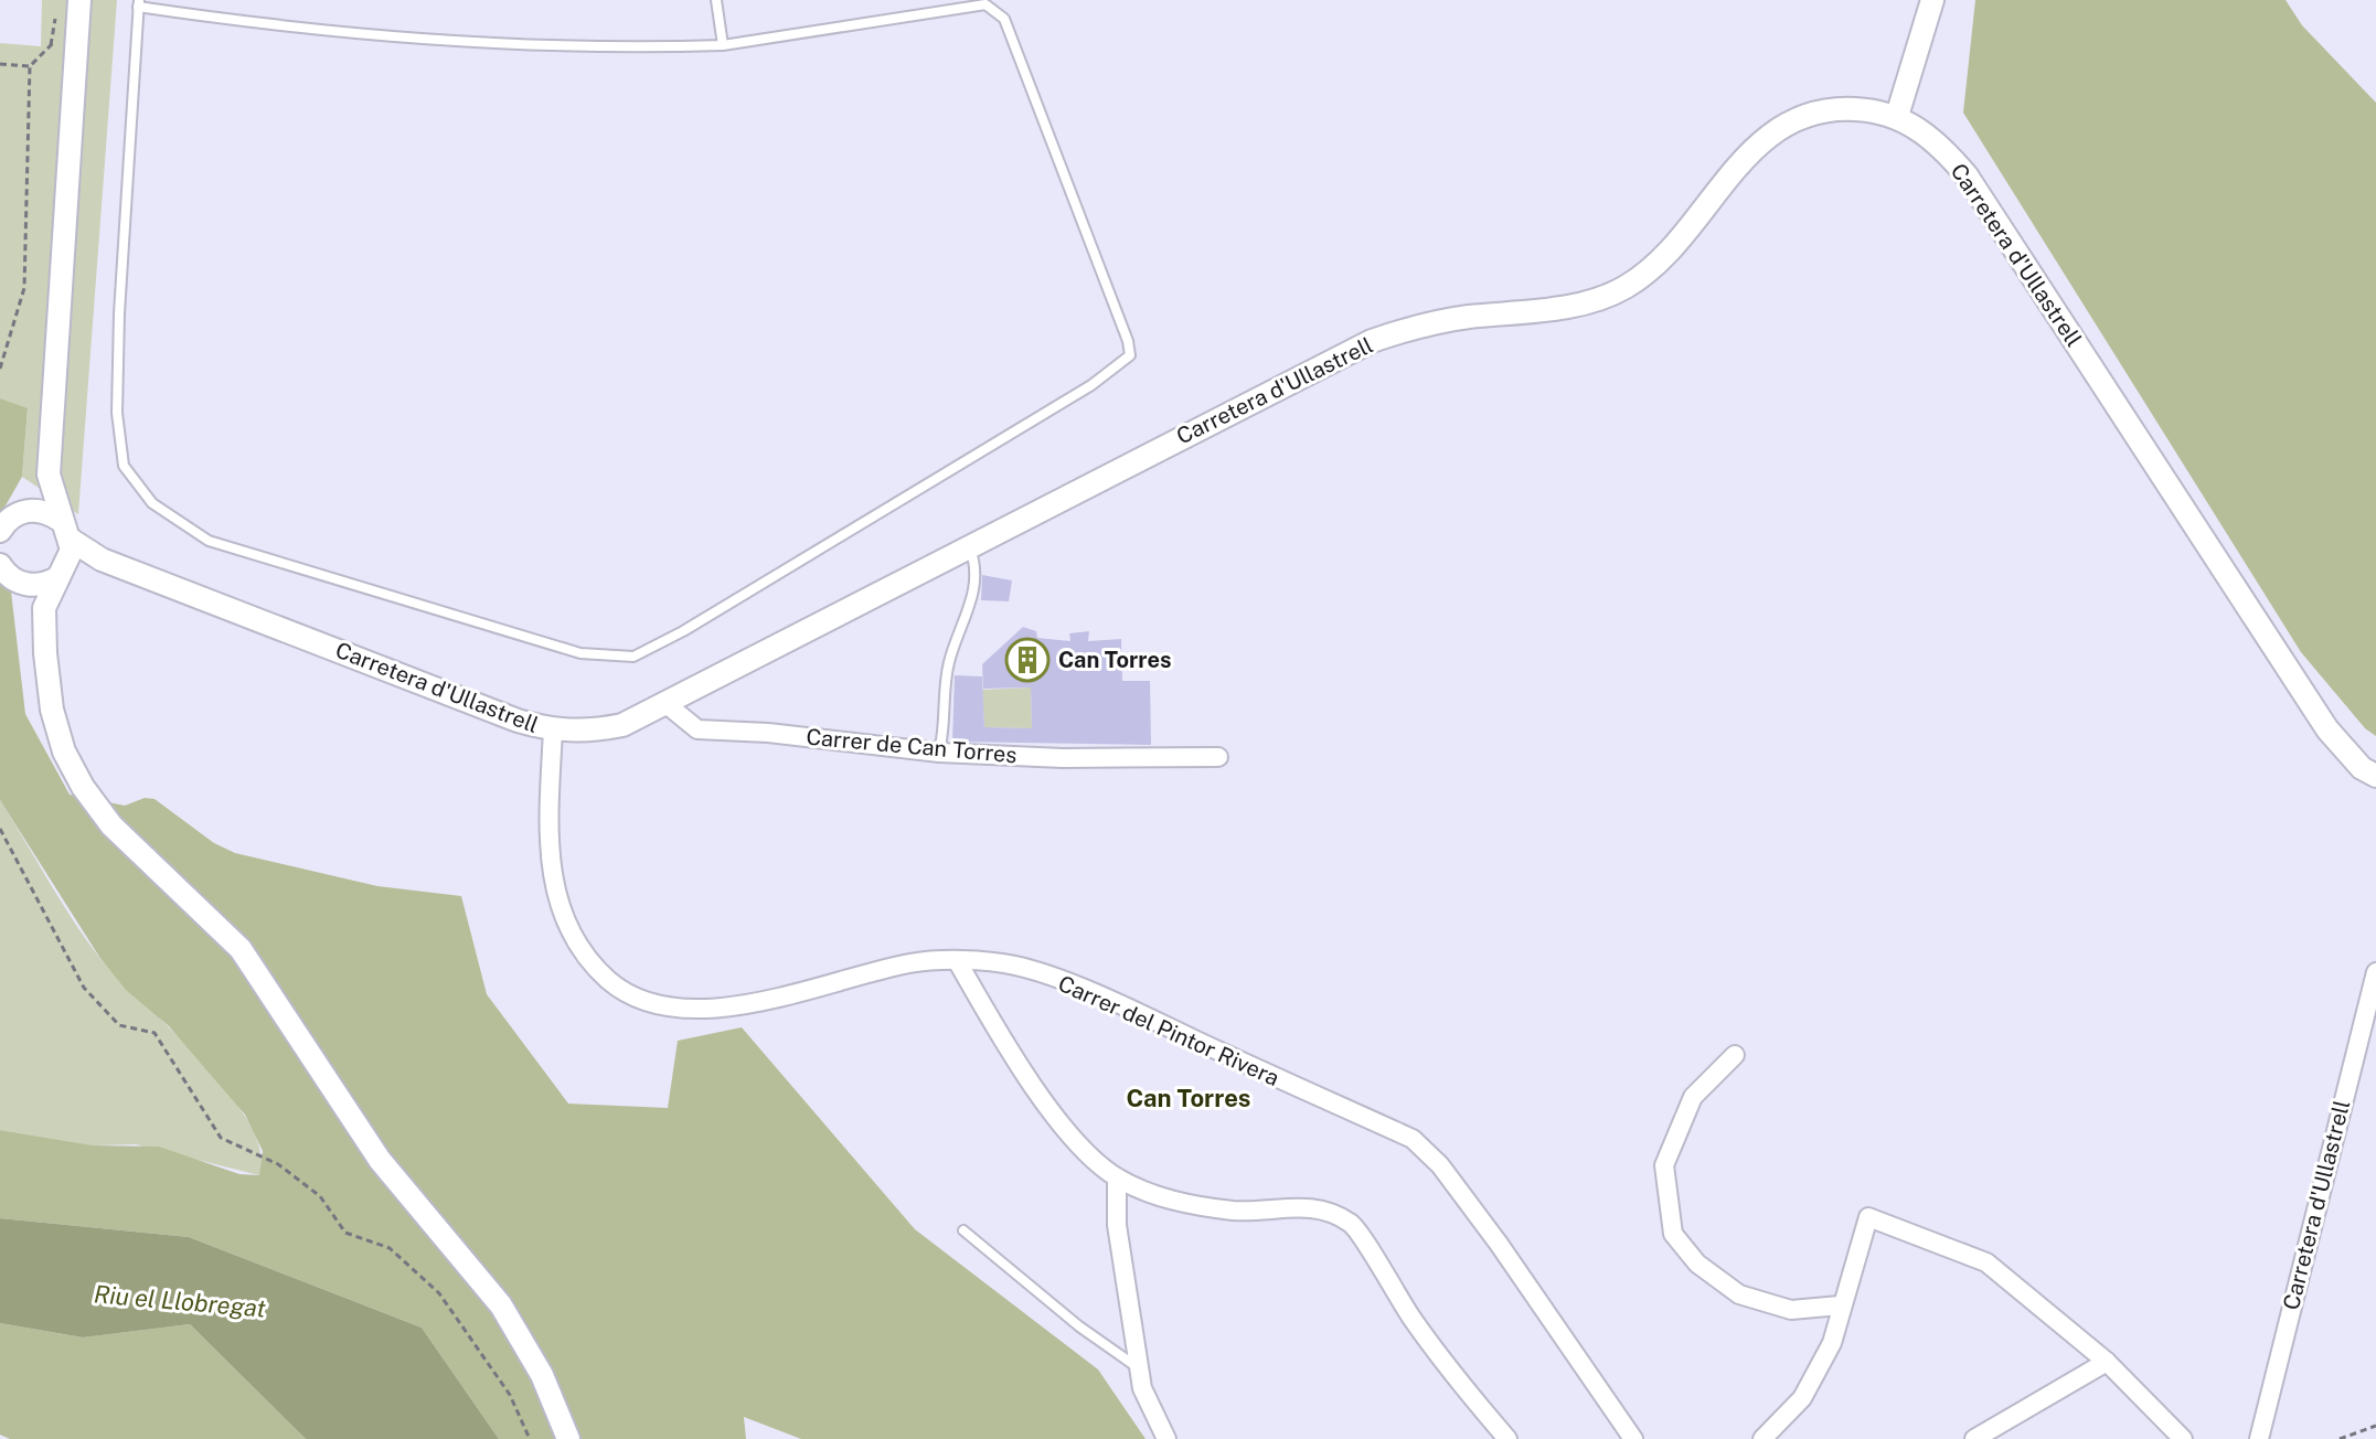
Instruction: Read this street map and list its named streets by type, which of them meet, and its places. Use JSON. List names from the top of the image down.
{
  "streets": {
    "street": ["Carretera d'Ullastrell", "Carrer de Can Torres", "Carrer del Pintor Rivera"]
  },
  "crossings": [
    ["Carretera d'Ullastrell", "Carrer de Can Torres"],
    ["Carretera d'Ullastrell", "Carrer del Pintor Rivera"]
  ],
  "districts": ["Can Torres"],
  "water": ["Riu el Llobregat"],
  "places": {
    "building": ["Can Torres"]
  }
}
